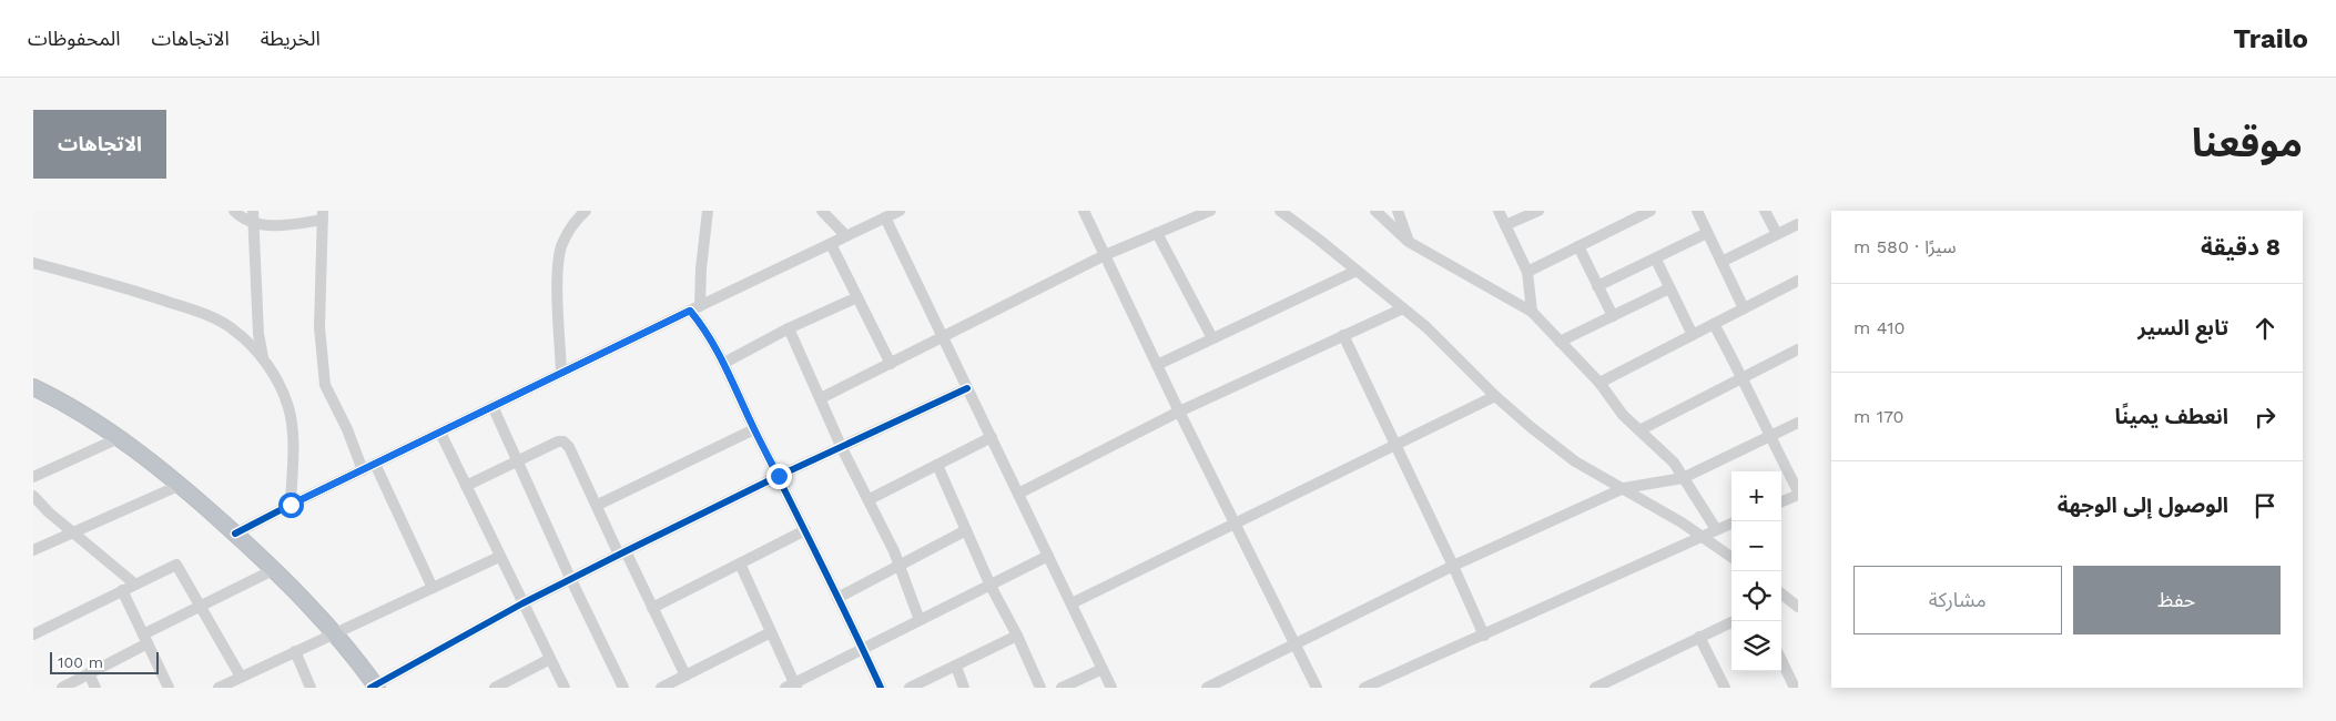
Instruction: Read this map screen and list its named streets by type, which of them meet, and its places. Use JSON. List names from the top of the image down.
{
  "scale_bar": "100 m",
  "page": {
    "header": "Trailo",
    "nav": ["الخريطة", "الاتجاهات", "المحفوظات"],
    "title": "موقعنا",
    "buttons": [
      "الاتجاهات",
      ["حفظ", "مشاركة"]
    ],
    "heading": ["8 دقيقة", "سيرًا · 580 m"],
    "list": [
      ["تابع السير", "410 m"],
      ["انعطف يمينًا", "170 m"],
      "الوصول إلى الوجهة"
    ],
    "map_buttons": ["+", "−"],
    "scale": "100 m"
  }
}
